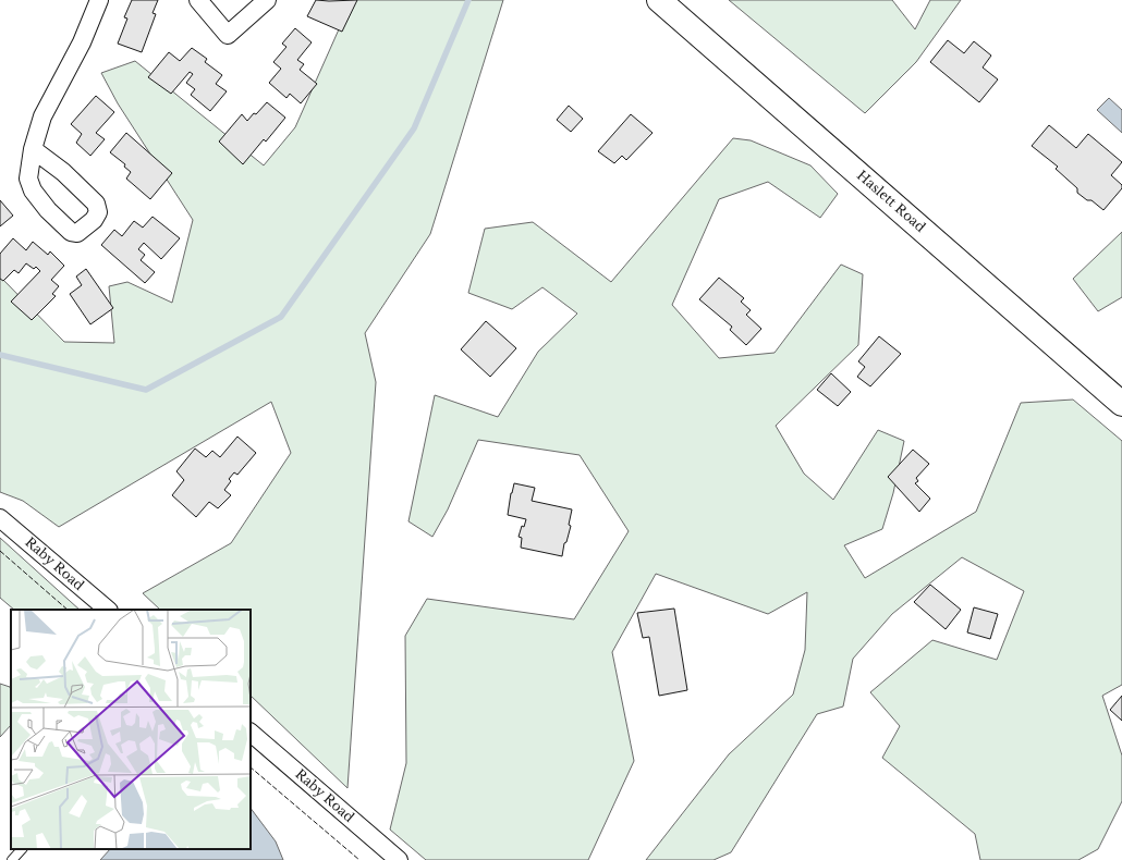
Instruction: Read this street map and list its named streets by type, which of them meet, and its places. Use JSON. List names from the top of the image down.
{
  "streets": {
    "main road": ["Haslett Road"],
    "street": ["Raby Road"]
  }
}
